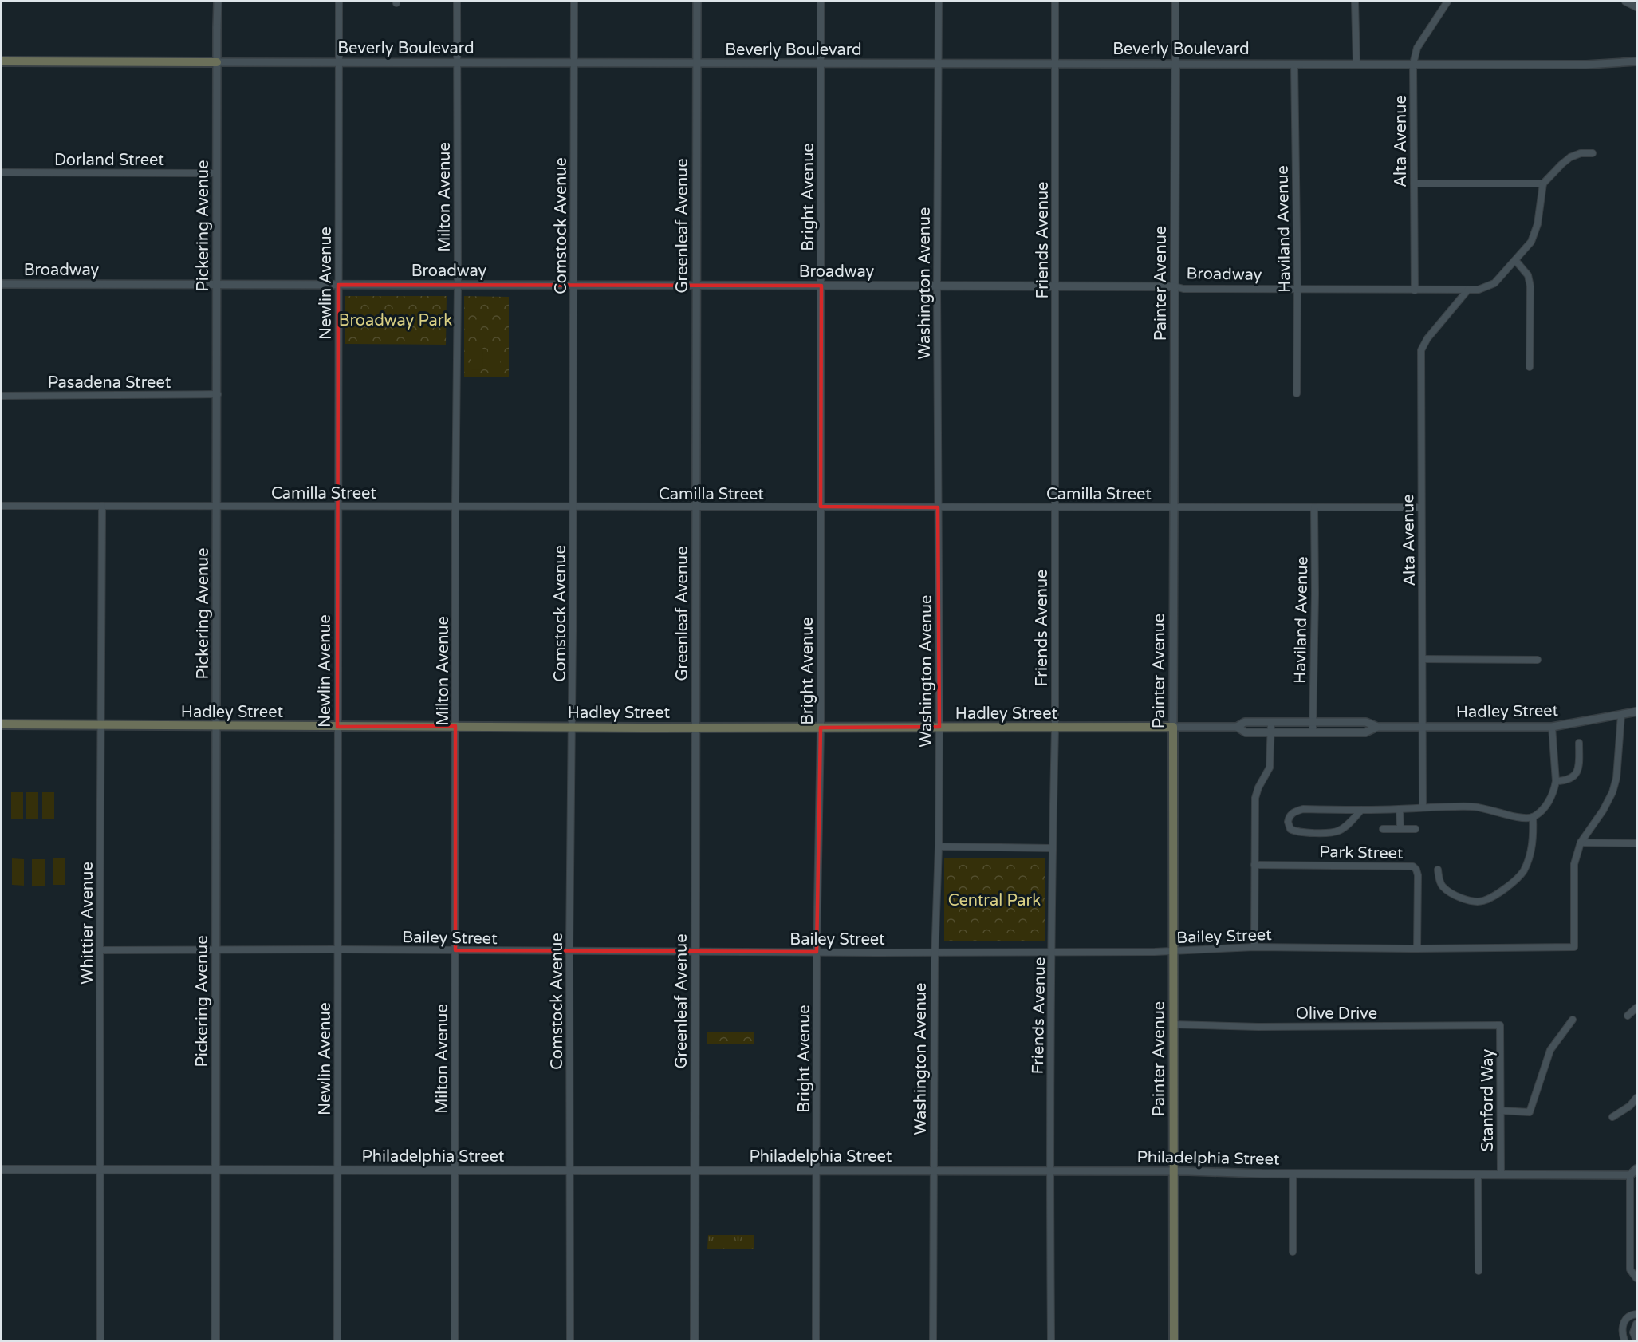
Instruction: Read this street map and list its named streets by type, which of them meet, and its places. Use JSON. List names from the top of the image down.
{
  "streets": {
    "main road": ["Beverly Boulevard", "Painter Avenue", "Hadley Street"],
    "street": [
      "Alta Avenue",
      "Dorland Street",
      "Milton Avenue",
      "Bright Avenue",
      "Pickering Avenue",
      "Comstock Avenue",
      "Greenleaf Avenue",
      "Haviland Avenue",
      "Friends Avenue",
      "Broadway",
      "Newlin Avenue",
      "Washington Avenue",
      "Pasadena Street",
      "Camilla Street",
      "Park Street",
      "Whittier Avenue",
      "Bailey Street",
      "Olive Drive",
      "Stanford Way",
      "Philadelphia Street"
    ]
  },
  "crossings": [
    ["Beverly Boulevard", "Alta Avenue"],
    ["Beverly Boulevard", "Milton Avenue"],
    ["Beverly Boulevard", "Bright Avenue"],
    ["Beverly Boulevard", "Pickering Avenue"],
    ["Beverly Boulevard", "Comstock Avenue"],
    ["Beverly Boulevard", "Greenleaf Avenue"],
    ["Beverly Boulevard", "Haviland Avenue"],
    ["Beverly Boulevard", "Friends Avenue"],
    ["Beverly Boulevard", "Newlin Avenue"],
    ["Beverly Boulevard", "Washington Avenue"],
    ["Beverly Boulevard", "Painter Avenue"],
    ["Alta Avenue", "Broadway"],
    ["Alta Avenue", "Camilla Street"],
    ["Alta Avenue", "Hadley Street"],
    ["Dorland Street", "Pickering Avenue"],
    ["Milton Avenue", "Broadway"],
    ["Milton Avenue", "Camilla Street"],
    ["Milton Avenue", "Hadley Street"],
    ["Milton Avenue", "Bailey Street"],
    ["Milton Avenue", "Philadelphia Street"],
    ["Bright Avenue", "Broadway"],
    ["Bright Avenue", "Camilla Street"],
    ["Bright Avenue", "Hadley Street"],
    ["Bright Avenue", "Bailey Street"],
    ["Bright Avenue", "Philadelphia Street"],
    ["Pickering Avenue", "Broadway"],
    ["Pickering Avenue", "Pasadena Street"],
    ["Pickering Avenue", "Camilla Street"],
    ["Pickering Avenue", "Hadley Street"],
    ["Pickering Avenue", "Bailey Street"],
    ["Pickering Avenue", "Philadelphia Street"],
    ["Comstock Avenue", "Broadway"],
    ["Comstock Avenue", "Camilla Street"],
    ["Comstock Avenue", "Hadley Street"],
    ["Comstock Avenue", "Bailey Street"],
    ["Comstock Avenue", "Philadelphia Street"],
    ["Greenleaf Avenue", "Broadway"],
    ["Greenleaf Avenue", "Camilla Street"],
    ["Greenleaf Avenue", "Hadley Street"],
    ["Greenleaf Avenue", "Bailey Street"],
    ["Greenleaf Avenue", "Philadelphia Street"],
    ["Haviland Avenue", "Broadway"],
    ["Haviland Avenue", "Camilla Street"],
    ["Haviland Avenue", "Hadley Street"],
    ["Friends Avenue", "Broadway"],
    ["Friends Avenue", "Camilla Street"],
    ["Friends Avenue", "Hadley Street"],
    ["Friends Avenue", "Bailey Street"],
    ["Friends Avenue", "Philadelphia Street"],
    ["Broadway", "Newlin Avenue"],
    ["Broadway", "Washington Avenue"],
    ["Broadway", "Painter Avenue"],
    ["Newlin Avenue", "Camilla Street"],
    ["Newlin Avenue", "Hadley Street"],
    ["Newlin Avenue", "Bailey Street"],
    ["Newlin Avenue", "Philadelphia Street"],
    ["Washington Avenue", "Camilla Street"],
    ["Washington Avenue", "Hadley Street"],
    ["Washington Avenue", "Bailey Street"],
    ["Washington Avenue", "Philadelphia Street"],
    ["Painter Avenue", "Camilla Street"],
    ["Painter Avenue", "Hadley Street"],
    ["Painter Avenue", "Bailey Street"],
    ["Painter Avenue", "Olive Drive"],
    ["Painter Avenue", "Philadelphia Street"],
    ["Camilla Street", "Whittier Avenue"],
    ["Hadley Street", "Whittier Avenue"],
    ["Park Street", "Bailey Street"],
    ["Whittier Avenue", "Bailey Street"],
    ["Whittier Avenue", "Philadelphia Street"],
    ["Olive Drive", "Stanford Way"],
    ["Stanford Way", "Philadelphia Street"]
  ],
  "parks": ["Broadway Park", "Central Park"]
}
